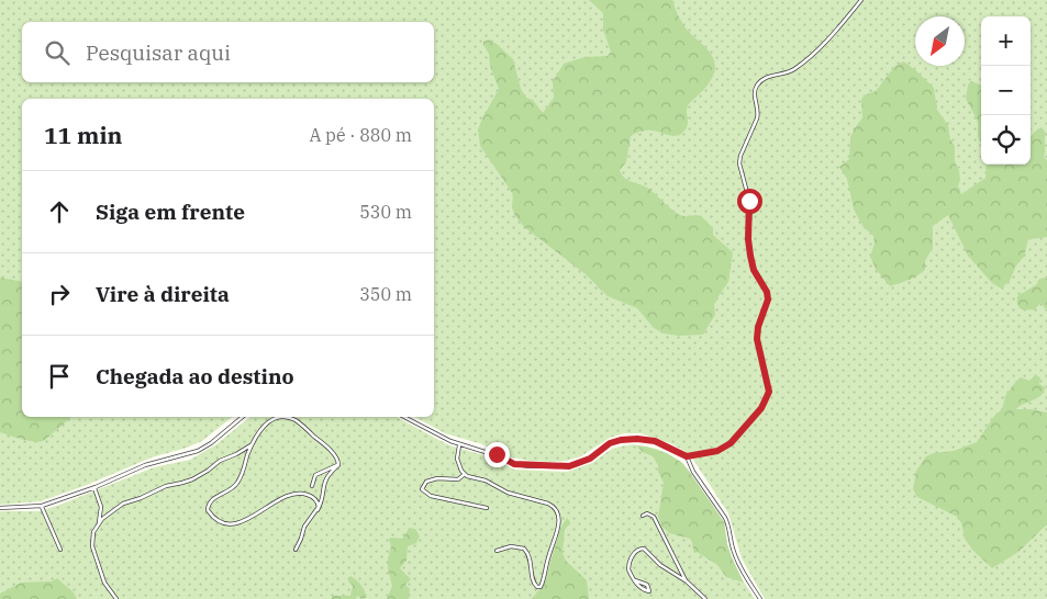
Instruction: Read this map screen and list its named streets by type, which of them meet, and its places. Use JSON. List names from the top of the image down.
{
  "north": "bottom left",
  "page": {
    "map_buttons": ["+", "−"],
    "search": "Pesquisar aqui",
    "heading": ["11 min", "A pé · 880 m"],
    "list": [
      ["Siga em frente", "530 m"],
      ["Vire à direita", "350 m"],
      "Chegada ao destino"
    ]
  }
}
